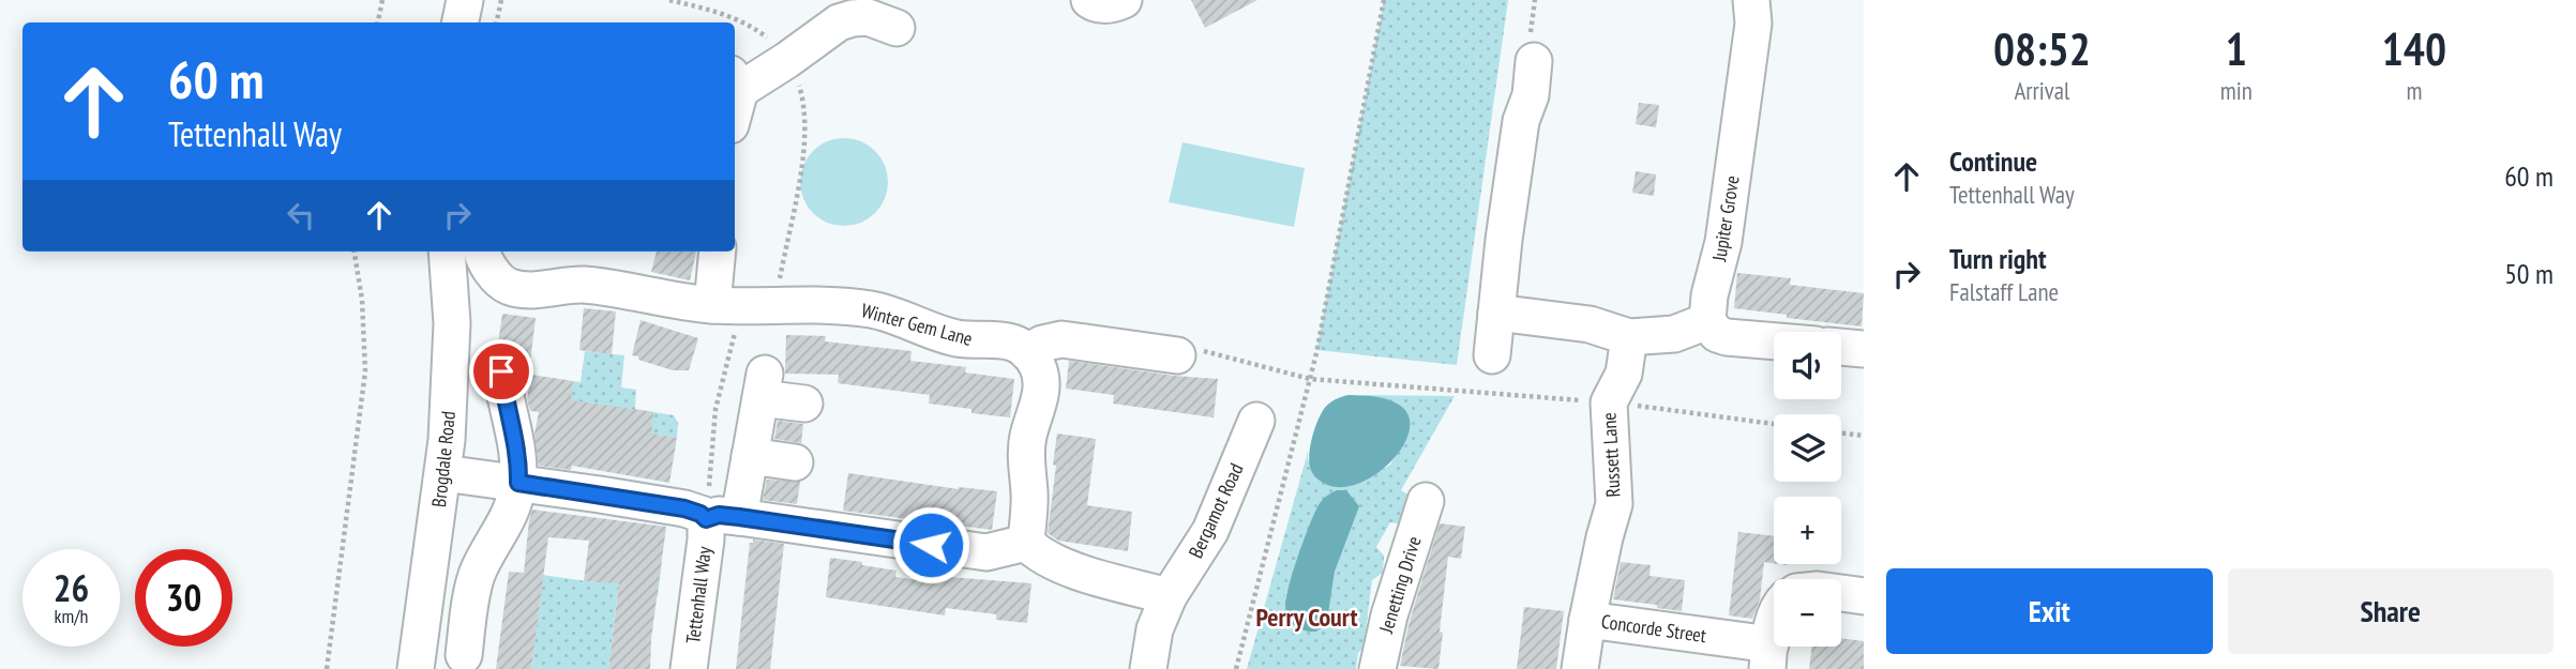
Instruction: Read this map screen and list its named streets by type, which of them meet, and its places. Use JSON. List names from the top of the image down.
{
  "streets": {
    "street": [
      "Jupiter Grove",
      "Winter Gem Lane",
      "Russett Lane",
      "Brogdale Road",
      "Bergamot Road",
      "Jenetting Drive",
      "Tettenhall Way",
      "Concorde Street"
    ]
  },
  "crossings": [
    ["Russett Lane", "Concorde Street"]
  ],
  "districts": ["Perry Court"],
  "page": {
    "eta": [
      "08:52",
      "Arrival",
      "1",
      "min",
      "140",
      "m"
    ],
    "turn": ["60 m", "Tettenhall Way"],
    "list": [
      {
        "name": "Continue",
        "note": "Tettenhall Way",
        "value": "60 m"
      },
      {
        "name": "Turn right",
        "note": "Falstaff Lane",
        "value": "50 m"
      }
    ],
    "map_buttons": ["+", "−"],
    "speed": "26 km/h",
    "limit": "30",
    "buttons": ["Exit", "Share"]
  }
}
